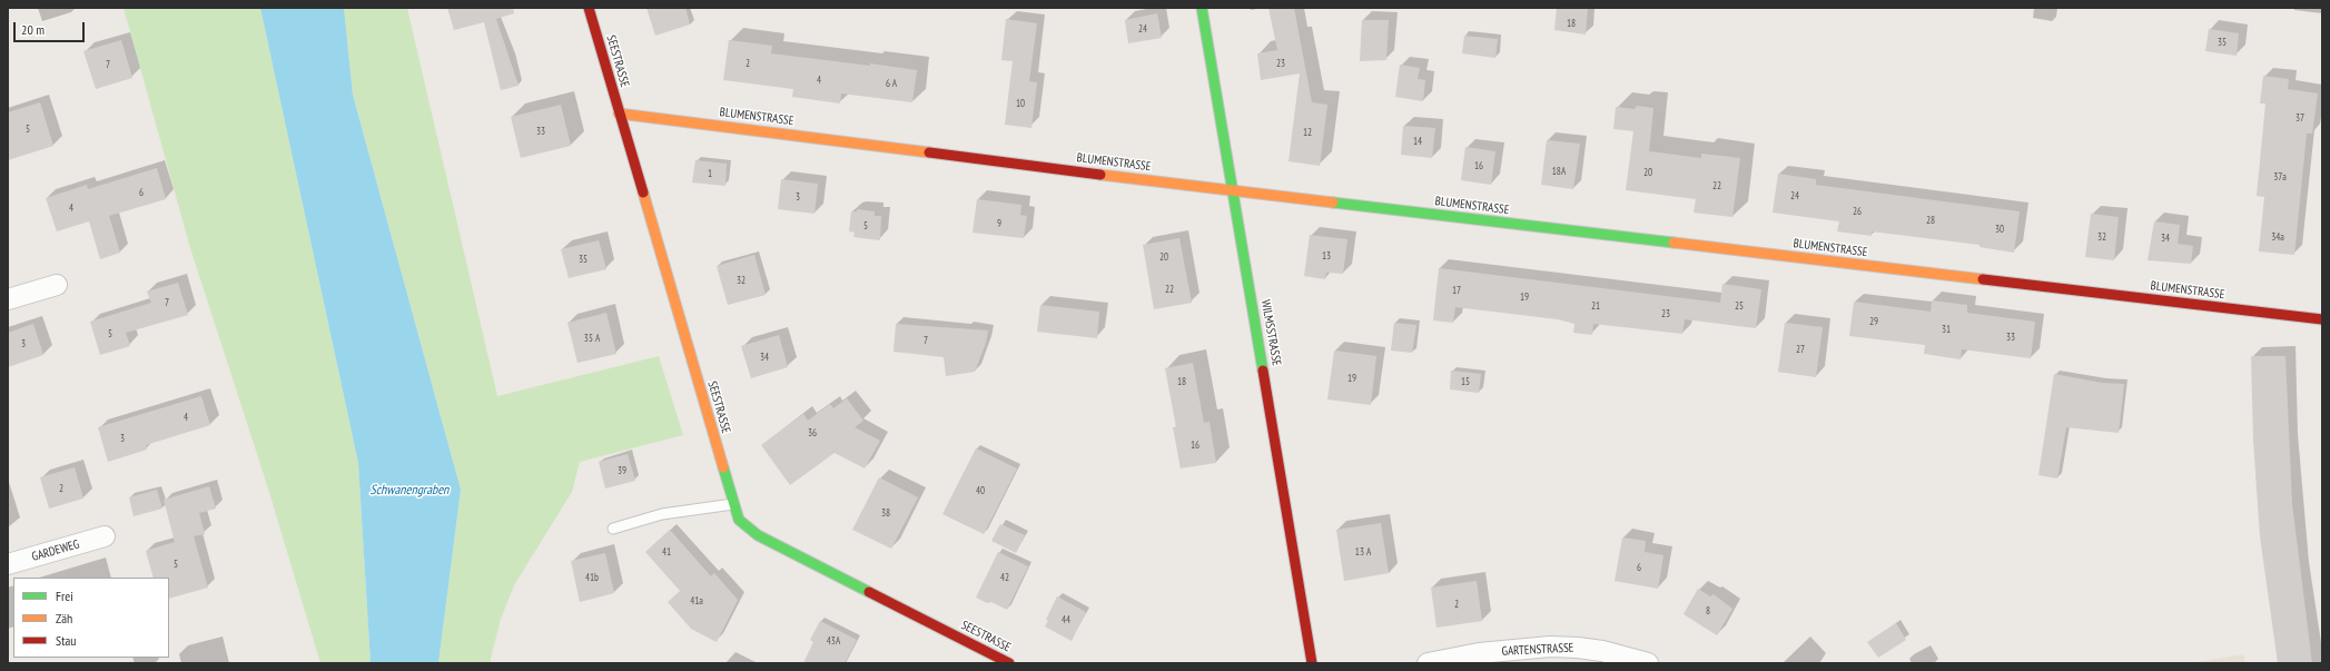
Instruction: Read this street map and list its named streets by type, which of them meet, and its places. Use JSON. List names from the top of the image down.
{
  "streets": {
    "street": [
      "SEESTRASSE",
      "BLUMENSTRASSE",
      "WILMSSTRASSE",
      "GARDEWEG",
      "GARTENSTRASSE"
    ]
  },
  "crossings": [
    ["SEESTRASSE", "BLUMENSTRASSE"],
    ["BLUMENSTRASSE", "WILMSSTRASSE"]
  ],
  "water": ["Schwanengraben"],
  "house_numbers": [
    "18",
    "24",
    "35",
    "2",
    "23",
    "7",
    "4",
    "6 A",
    "10",
    "37",
    "5",
    "33",
    "12",
    "14",
    "16",
    "18A",
    "20",
    "1",
    "37a",
    "22",
    "6",
    "24",
    "3",
    "4",
    "26",
    "28",
    "9",
    "5",
    "30",
    "32",
    "34a",
    "34",
    "13",
    "20",
    "35",
    "32",
    "22",
    "17",
    "19",
    "7",
    "21",
    "25",
    "23",
    "29",
    "31",
    "5",
    "33",
    "35 A",
    "7",
    "3",
    "27",
    "34",
    "19",
    "18",
    "15",
    "4",
    "36",
    "3",
    "16",
    "39",
    "2",
    "40",
    "38",
    "41",
    "13 A",
    "5",
    "6",
    "41b",
    "42",
    "41a",
    "2",
    "8",
    "44",
    "43A"
  ],
  "legend": ["Frei", "Zäh", "Stau"],
  "scale_bar": "20 m"
}
